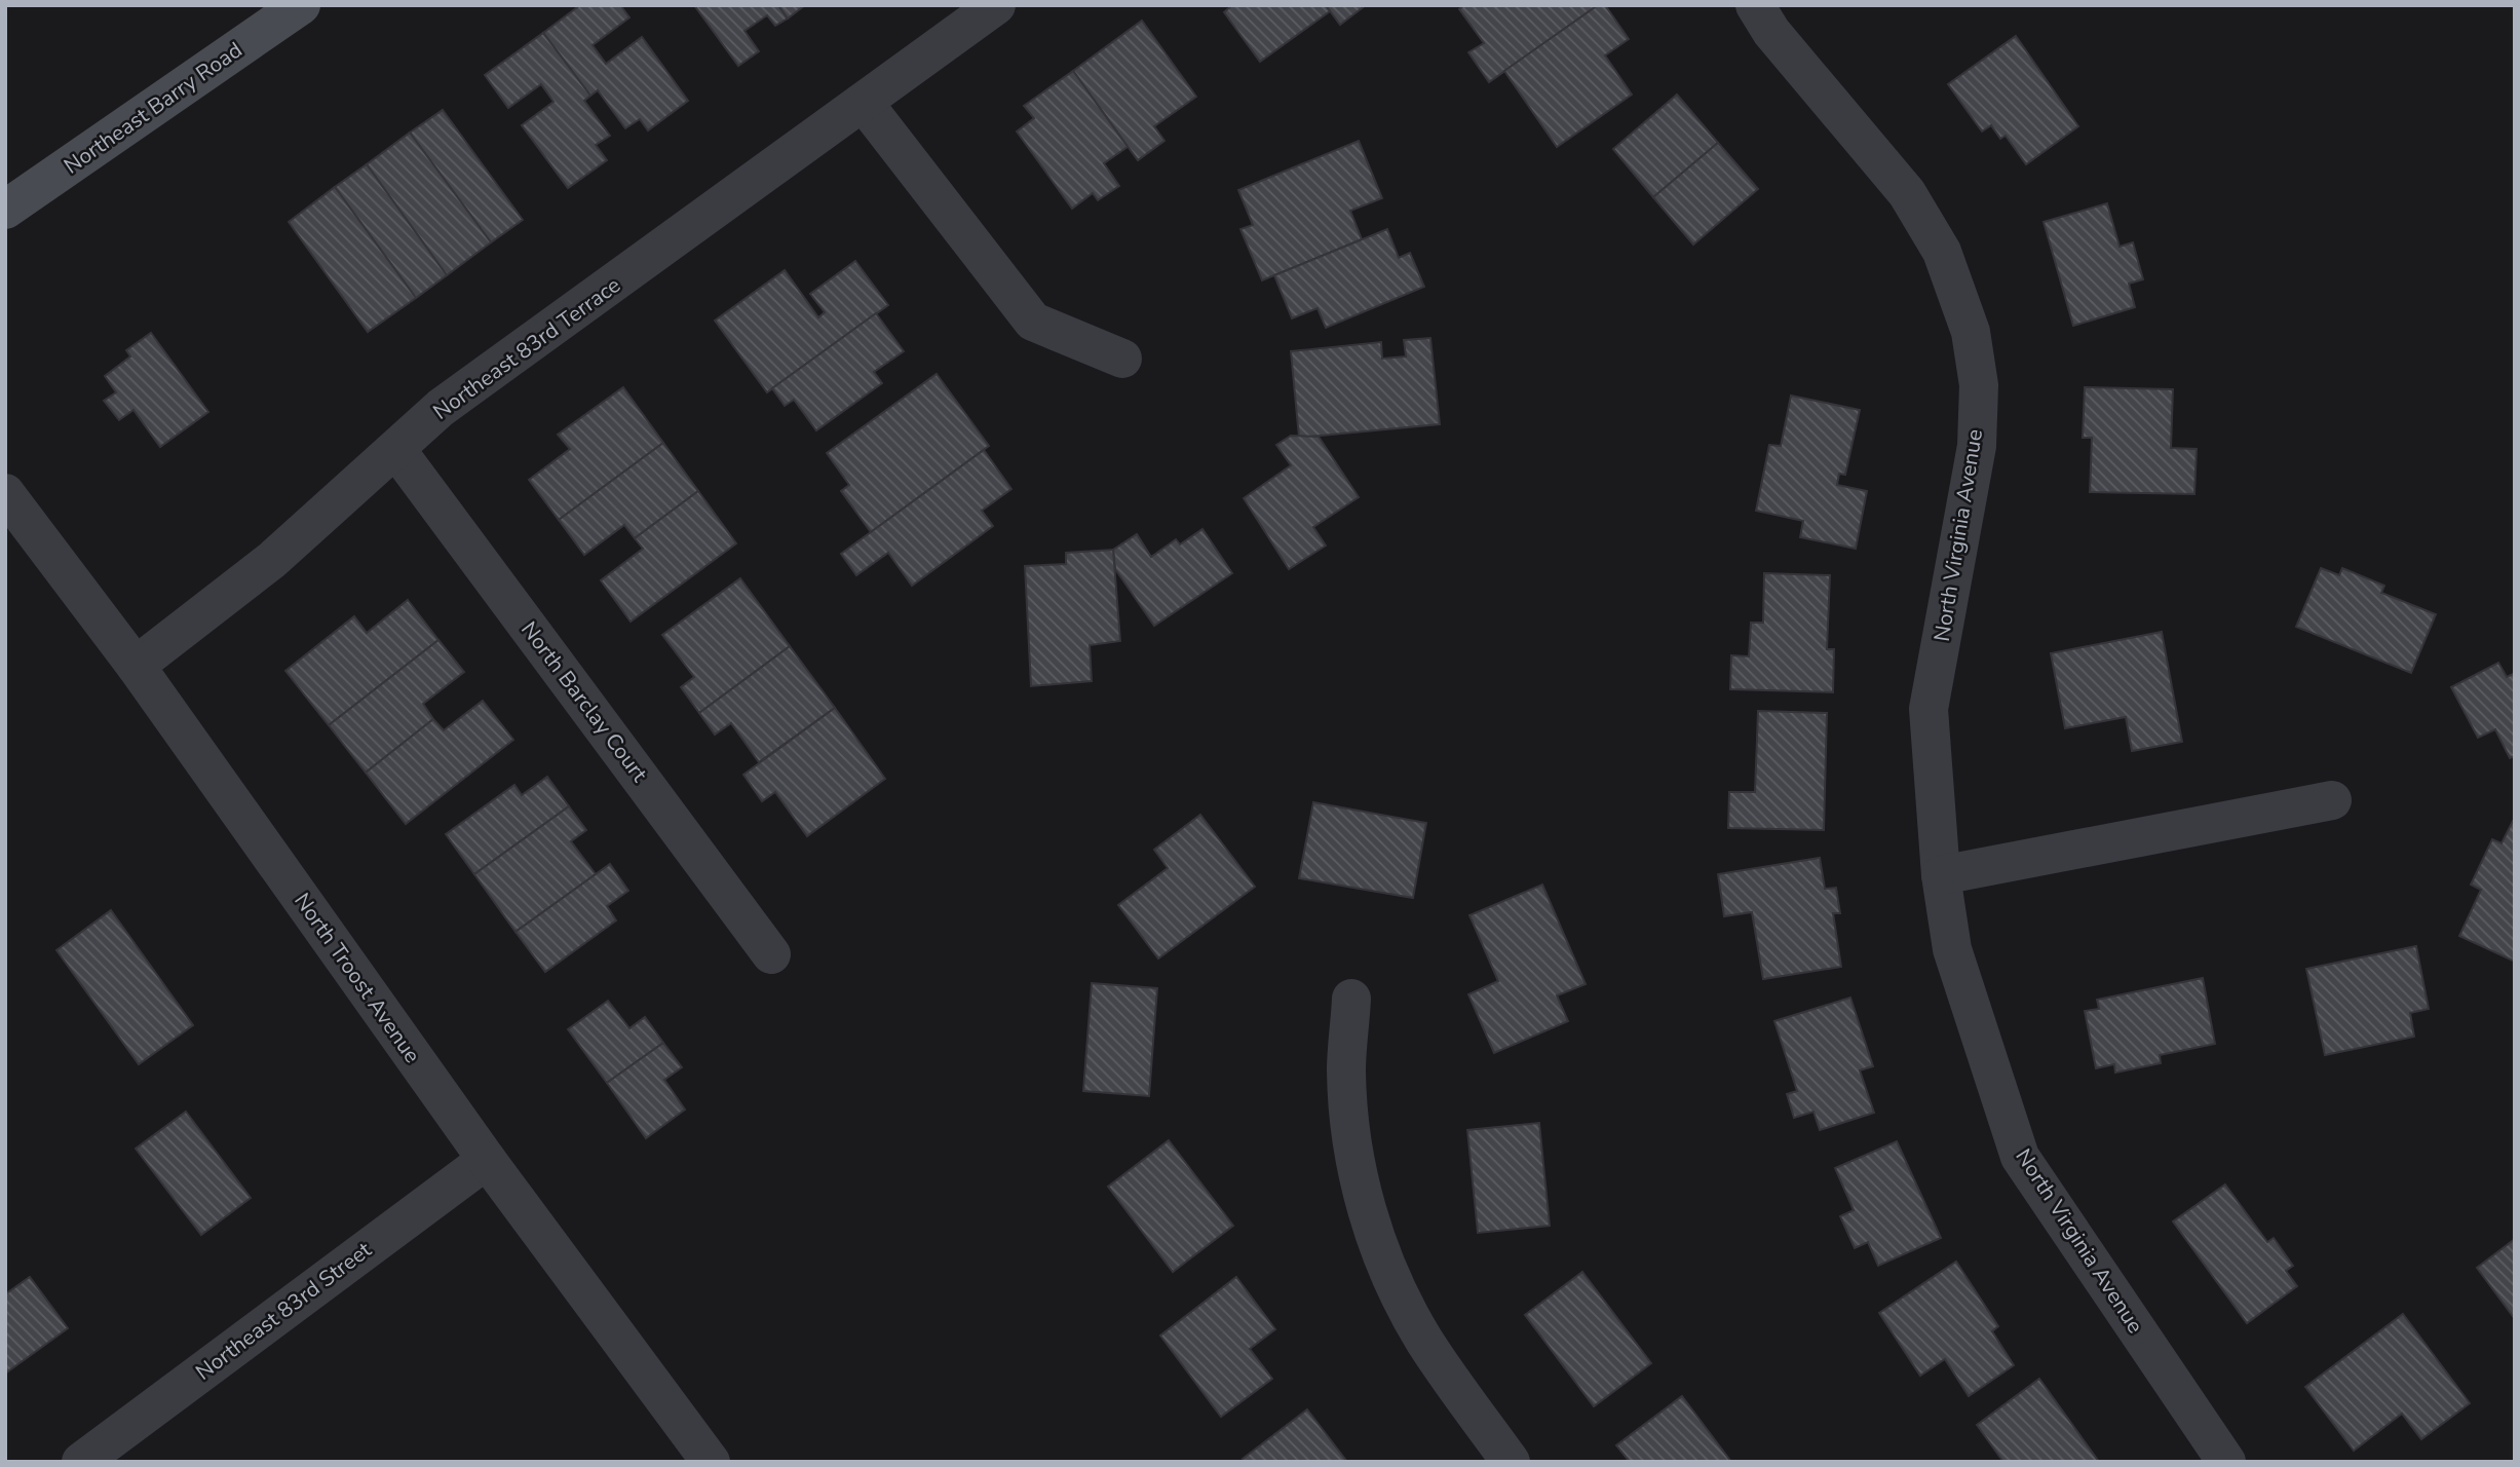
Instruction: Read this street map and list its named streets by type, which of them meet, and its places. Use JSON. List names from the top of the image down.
{
  "streets": {
    "main road": ["Northeast Barry Road"],
    "street": [
      "Northeast 83rd Terrace",
      "North Virginia Avenue",
      "North Barclay Court",
      "North Troost Avenue",
      "Northeast 83rd Street"
    ]
  },
  "crossings": [
    ["Northeast 83rd Terrace", "North Barclay Court"],
    ["Northeast 83rd Terrace", "North Troost Avenue"],
    ["North Troost Avenue", "Northeast 83rd Street"]
  ]
}
